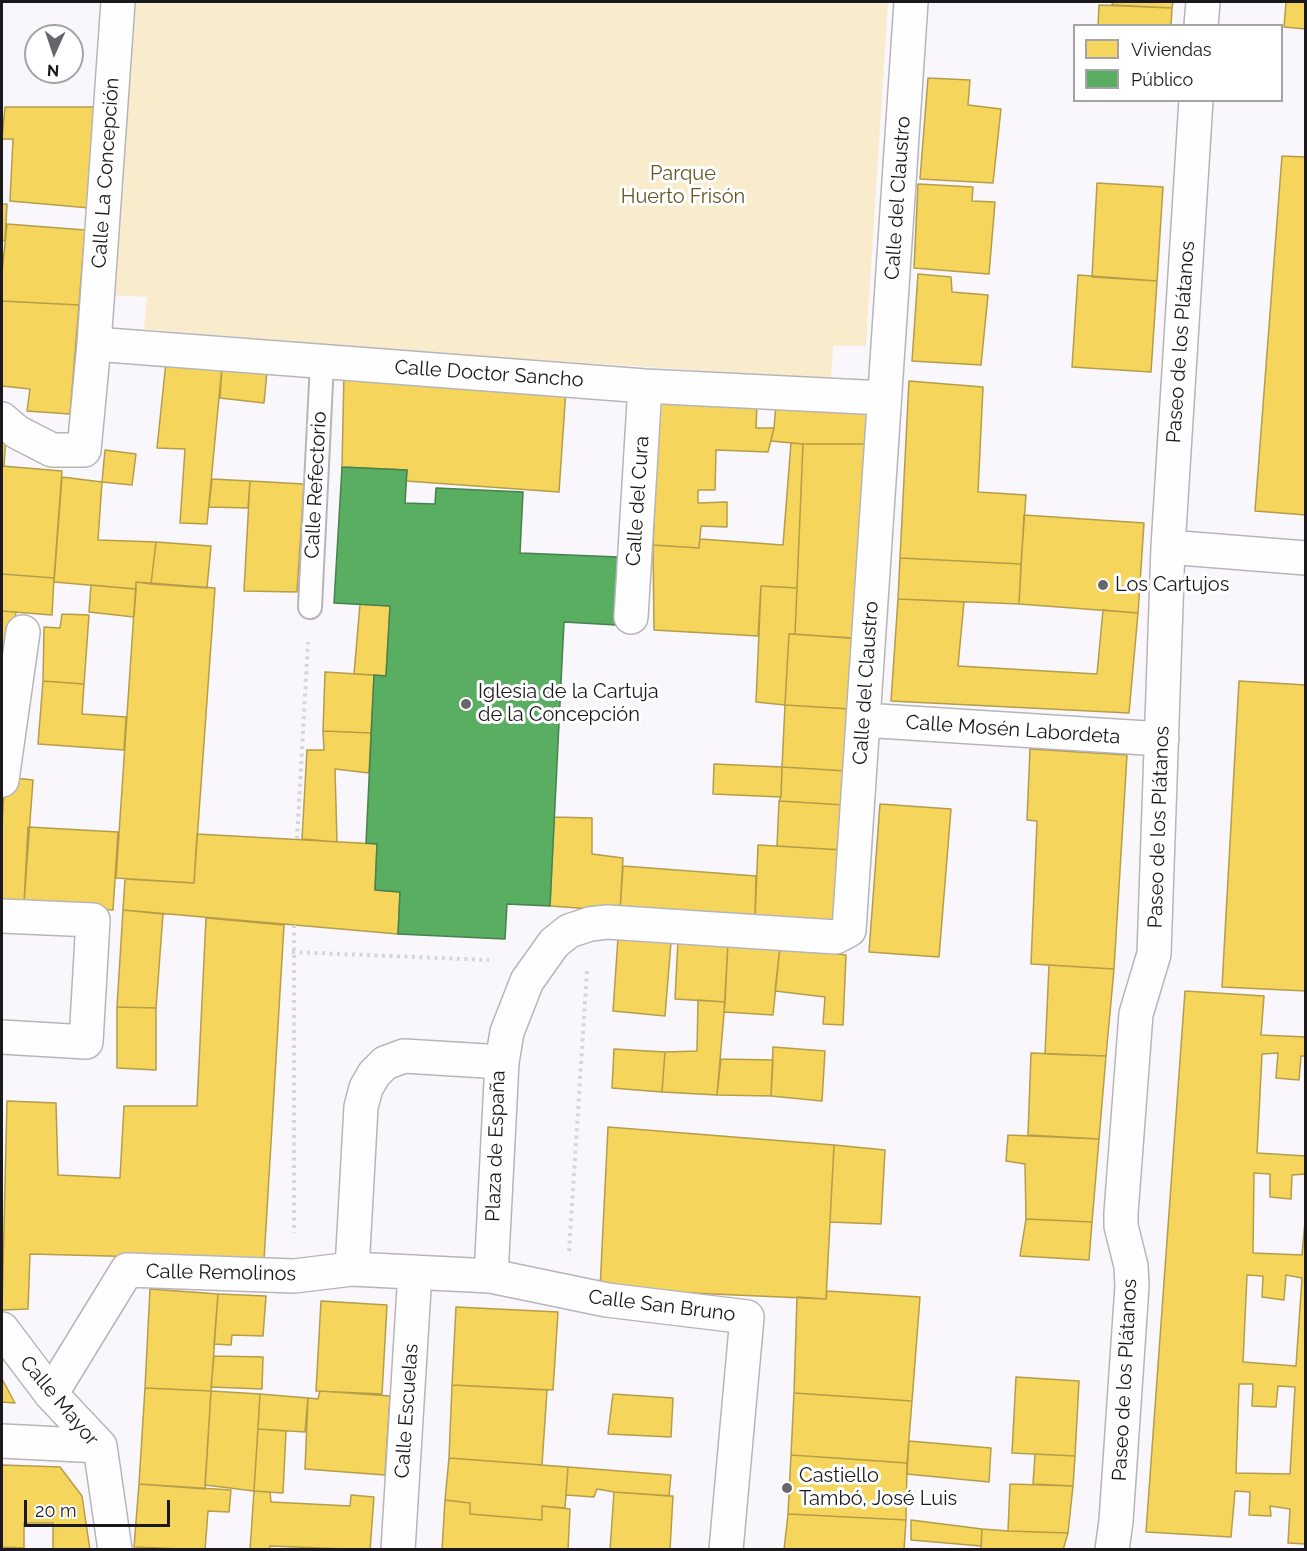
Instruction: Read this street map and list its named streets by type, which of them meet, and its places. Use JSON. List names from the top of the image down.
{
  "streets": {
    "street": [
      "Calle La Concepción",
      "Calle del Claustro",
      "Paseo de los Plátanos",
      "Calle Doctor Sancho",
      "Calle del Cura",
      "Calle Mosén Labordeta",
      "Plaza de España",
      "Calle Remolinos",
      "Calle San Bruno",
      "Calle Mayor",
      "Calle Escuelas"
    ],
    "lane": ["Calle Refectorio"]
  },
  "crossings": [
    ["Calle La Concepción", "Calle Doctor Sancho"],
    ["Calle del Claustro", "Calle Doctor Sancho"],
    ["Calle del Claustro", "Calle Mosén Labordeta"],
    ["Calle del Claustro", "Plaza de España"],
    ["Paseo de los Plátanos", "Calle Mosén Labordeta"],
    ["Calle Doctor Sancho", "Calle Refectorio"],
    ["Calle Doctor Sancho", "Calle del Cura"],
    ["Plaza de España", "Calle Remolinos"],
    ["Plaza de España", "Calle San Bruno"],
    ["Calle Remolinos", "Calle Mayor"]
  ],
  "parks": ["Parque Huerto Frisón"],
  "places": ["Los Cartujos", "Iglesia de la Cartuja de la Concepción", "Castiello Tambó, José Luis"],
  "legend": ["Viviendas", "Público"],
  "scale_bar": "20 m",
  "north": "bottom"
}
